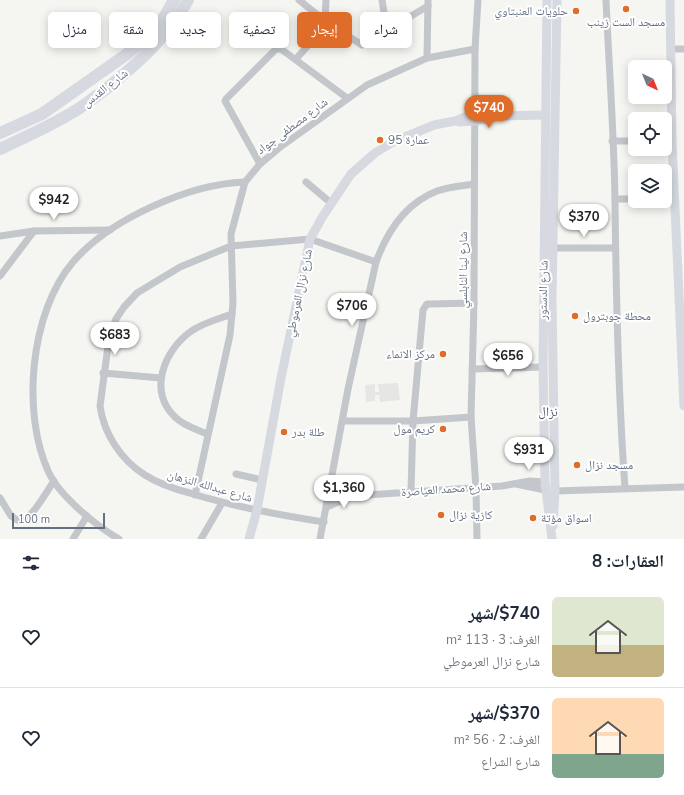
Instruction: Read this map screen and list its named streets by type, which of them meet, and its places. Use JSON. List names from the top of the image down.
{
  "streets": {
    "highway": ["شارع القدس"],
    "street": [
      "شارع مصطفى جواد",
      "شارع لينا النابلسي",
      "شارع الدستور",
      "شارع نزال العرموطي",
      "شارع عبدالله النزهان",
      "شارع محمد العياصرة"
    ]
  },
  "crossings": [
    ["شارع مصطفى جواد", "شارع لينا النابلسي"],
    ["شارع لينا النابلسي", "شارع نزال العرموطي"],
    ["شارع لينا النابلسي", "شارع محمد العياصرة"],
    ["شارع الدستور", "شارع نزال العرموطي"],
    ["شارع الدستور", "شارع محمد العياصرة"],
    ["شارع نزال العرموطي", "شارع عبدالله النزهان"]
  ],
  "districts": ["نزال"],
  "places": [
    "مسجد الست زينب",
    "حلويات العنبتاوي",
    "عمارة 95",
    "محطة جوبترول",
    "مركز الانماء",
    "كريم مول",
    "طلة بدر",
    "مسجد نزال",
    "كازية نزال",
    "اسواق مؤتة"
  ],
  "scale_bar": "100 m",
  "north": "bottom right",
  "page": {
    "chip": [
      "شراء",
      "إيجار",
      "تصفية",
      "جديد",
      "شقة",
      "منزل"
    ],
    "price": [
      "$740",
      "$942",
      "$370",
      "$706",
      "$683",
      "$656",
      "$931",
      "$1,360"
    ],
    "scale": "100 m",
    "heading": "العقارات: 8",
    "list": [
      {
        "name": "$740/شهر",
        "note": "الغرف: 3 · 113 m² · شارع نزال العرموطي"
      },
      {
        "name": "$370/شهر",
        "note": "الغرف: 2 · 56 m² · شارع الشراع"
      }
    ]
  }
}
